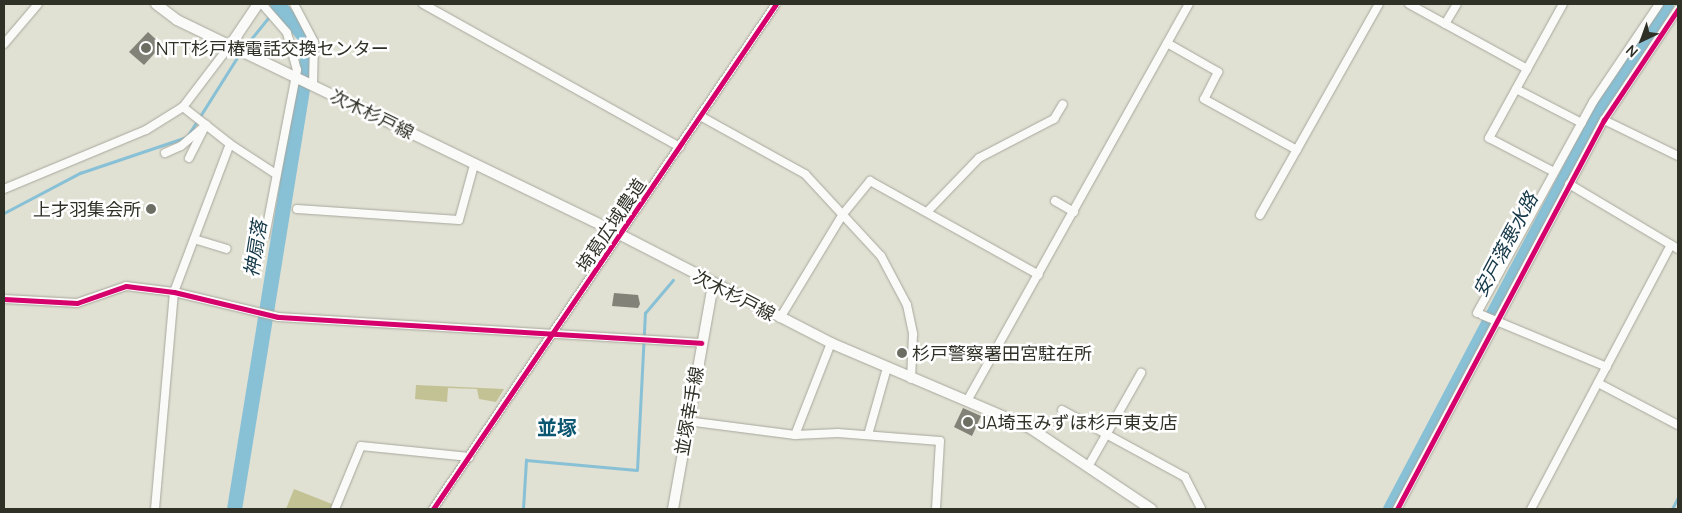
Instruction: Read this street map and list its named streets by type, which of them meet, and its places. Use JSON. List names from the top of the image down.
{
  "streets": {
    "main road": ["次木杉戸線", "並塚幸手線"],
    "street": ["埼葛広域農道"]
  },
  "crossings": [
    ["次木杉戸線", "埼葛広域農道"],
    ["次木杉戸線", "並塚幸手線"]
  ],
  "districts": ["並塚"],
  "water": ["安戸落悪水路", "神扇落"],
  "places": [
    "NTT杉戸椿電話交換センター",
    "上才羽集会所",
    "杉戸警察署田宮駐在所",
    "JA埼玉みずほ杉戸東支店"
  ],
  "north": "bottom left"
}
